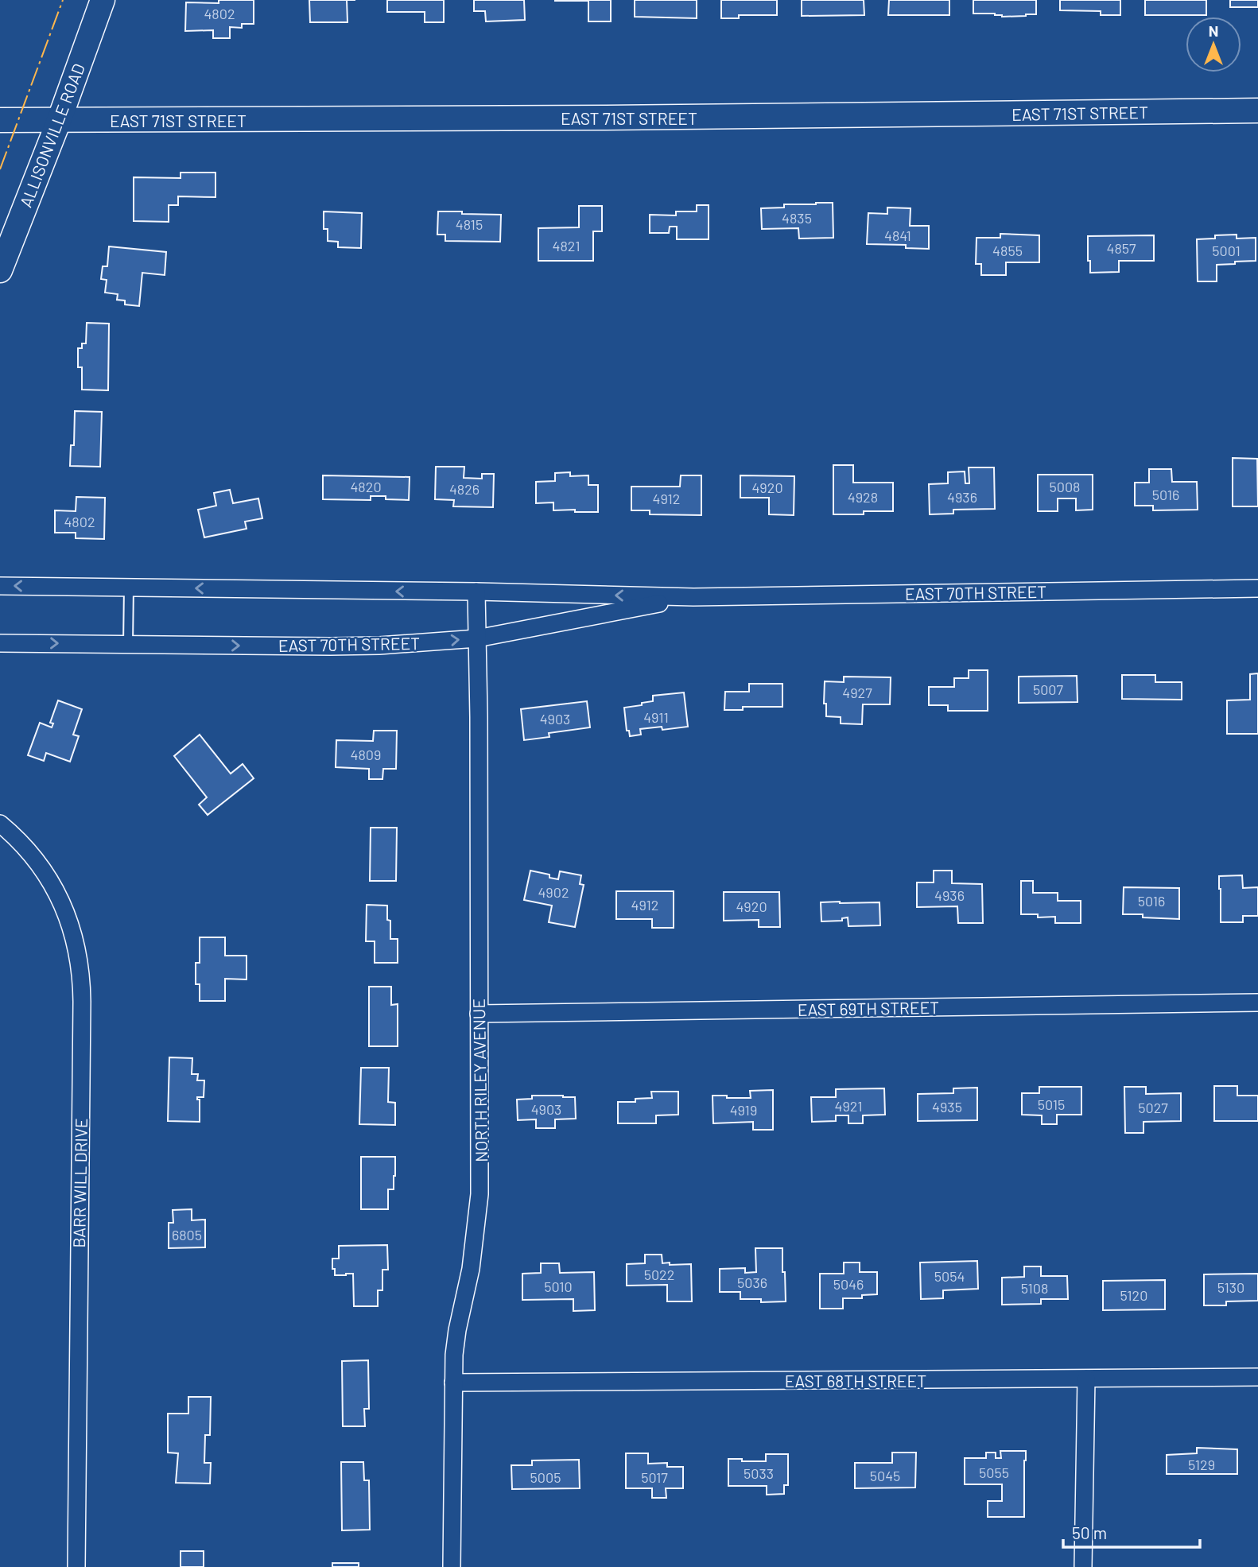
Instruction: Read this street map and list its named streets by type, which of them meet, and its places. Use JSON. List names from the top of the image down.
{
  "streets": {
    "main road": ["EAST 71ST STREET", "ALLISONVILLE ROAD"],
    "street": [
      "EAST 70TH STREET",
      "EAST 69TH STREET",
      "NORTH RILEY AVENUE",
      "BARR WILL DRIVE",
      "EAST 68TH STREET"
    ]
  },
  "crossings": [
    ["EAST 71ST STREET", "ALLISONVILLE ROAD"],
    ["EAST 70TH STREET", "NORTH RILEY AVENUE"],
    ["EAST 69TH STREET", "NORTH RILEY AVENUE"],
    ["NORTH RILEY AVENUE", "EAST 68TH STREET"]
  ],
  "house_numbers": [
    "4802",
    "4835",
    "4815",
    "4841",
    "4821",
    "4857",
    "4855",
    "5001",
    "4820",
    "5008",
    "4920",
    "4826",
    "5016",
    "4928",
    "4936",
    "4912",
    "4802",
    "5007",
    "4927",
    "4911",
    "4903",
    "4809",
    "4902",
    "4936",
    "5016",
    "4912",
    "4920",
    "5015",
    "4921",
    "4935",
    "5027",
    "4903",
    "4919",
    "6805",
    "5022",
    "5054",
    "5036",
    "5046",
    "5010",
    "5130",
    "5108",
    "5120",
    "5129",
    "5055",
    "5033",
    "5045",
    "5005",
    "5017"
  ],
  "scale_bar": "50 m",
  "north": "top"
}
